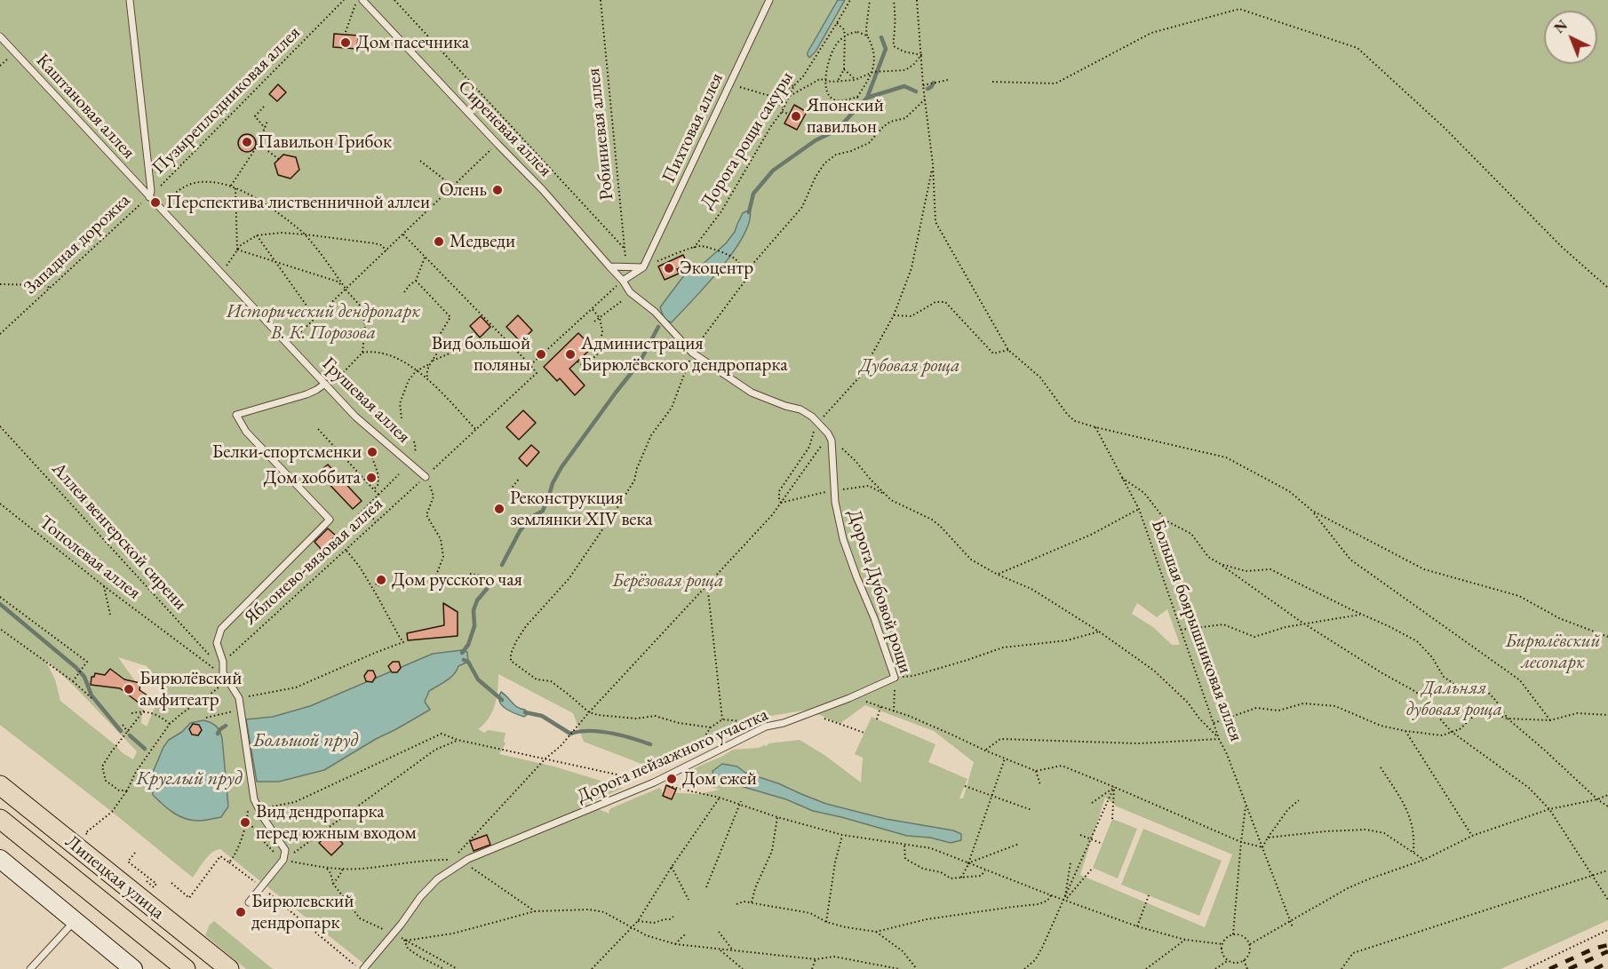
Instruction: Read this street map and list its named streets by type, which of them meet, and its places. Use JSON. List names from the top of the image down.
{
  "streets": {
    "main road": ["Липецкая улица"],
    "lane": [
      "Каштановая аллея",
      "Пихтовая аллея",
      "Сиреневая аллея",
      "Грушевая аллея",
      "Дорога Дубовой рощи",
      "Дорога пейзажного участка"
    ],
    "path": [
      "Пузыреплодниковая аллея",
      "Робиниевая аллея",
      "Дорога рощи сакуры",
      "Западная дорожка",
      "Аллея венгерской сирени",
      "Тополевая аллея",
      "Яблонево-вязовая аллея",
      "Большая боярышниковая аллея"
    ]
  },
  "crossings": [
    ["Пузыреплодниковая аллея", "Каштановая аллея"],
    ["Пузыреплодниковая аллея", "Западная дорожка"],
    ["Каштановая аллея", "Западная дорожка"],
    ["Каштановая аллея", "Грушевая аллея"],
    ["Сиреневая аллея", "Дорога Дубовой рощи"],
    ["Грушевая аллея", "Яблонево-вязовая аллея"],
    ["Аллея венгерской сирени", "Яблонево-вязовая аллея"],
    ["Дорога Дубовой рощи", "Дорога пейзажного участка"]
  ],
  "water": ["Большой пруд", "Круглый пруд"],
  "parks": [
    "Исторический дендропарк В. К. Порозова",
    "Дубовая роща",
    "Берёзовая роща",
    "Бирюлёвский лесопарк",
    "Дальняя дубовая роща"
  ],
  "places": [
    "Дом пасечника",
    "Японcкий павильон",
    "Павильон Грибок",
    "Олень",
    "Перспектива лиственничной аллеи",
    "Медведи",
    "Экоцентр",
    "Вид большой поляны",
    "Администрация Бирюлёвского дендропарка",
    "Белки-спортсменки",
    "Дом хоббита",
    "Реконструкция землянки XIV века",
    "Дом русского чая",
    "Бирюлёвский амфитеатр",
    "Дом ежей",
    "Вид дендропарка перед южным входом",
    "Бирюлевский дендропарк"
  ],
  "north": "top left"
}
